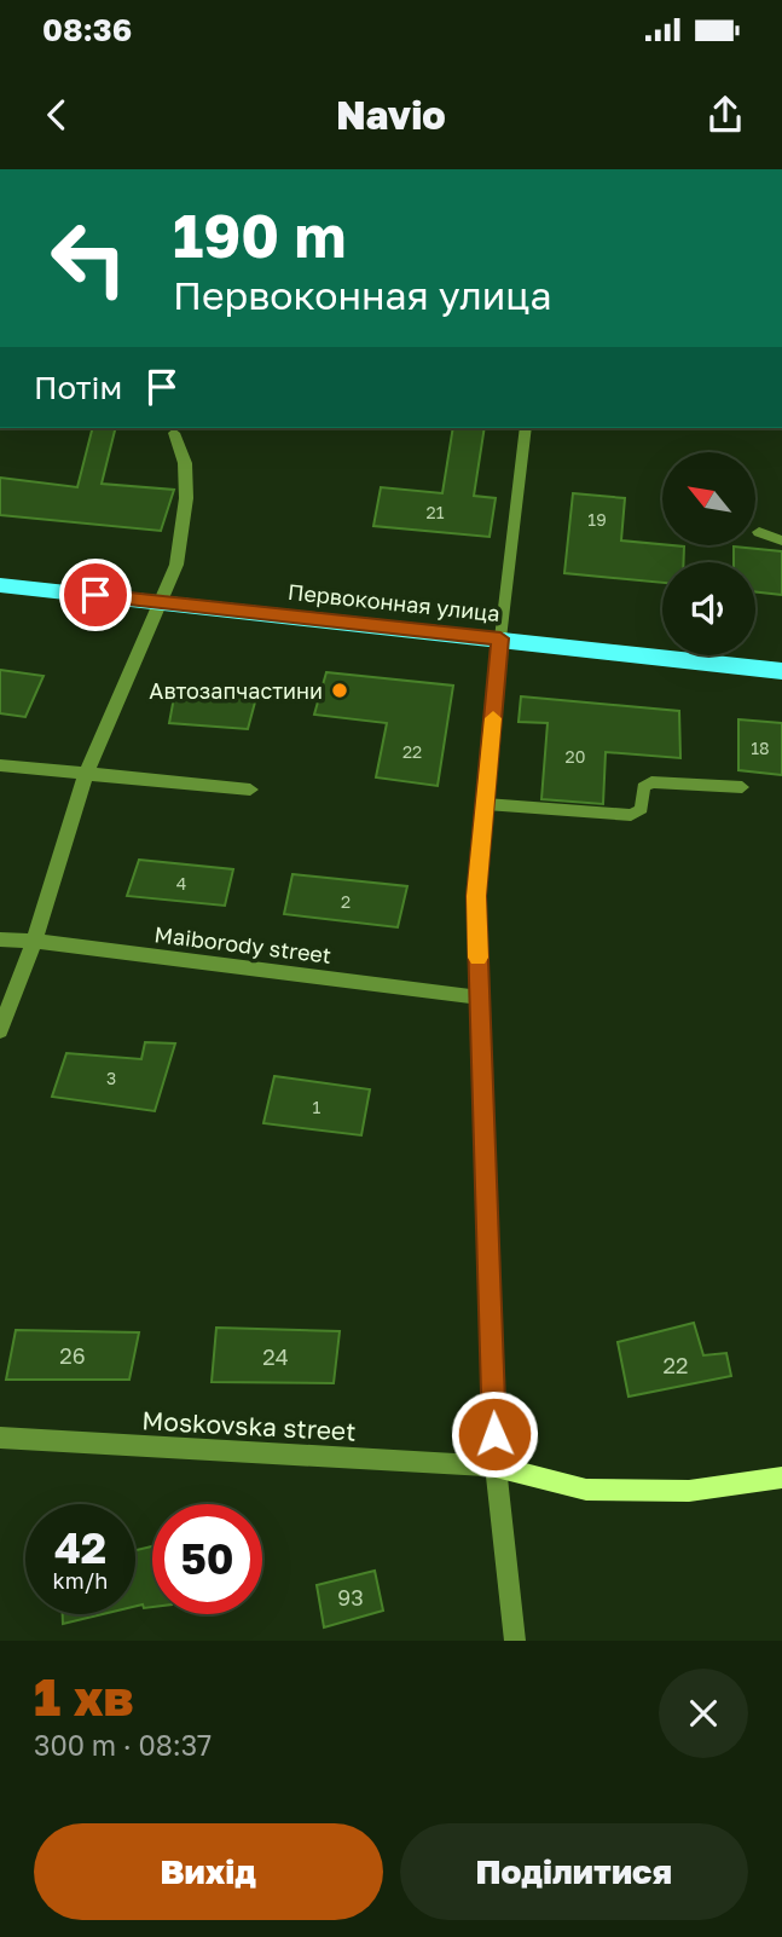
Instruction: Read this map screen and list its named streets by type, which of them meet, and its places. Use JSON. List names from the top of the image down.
{
  "streets": {
    "highway": ["Первоконная улица"],
    "street": ["Maiborody street", "Moskovska street"]
  },
  "places": ["Автозапчастини"],
  "house_numbers": [
    "21",
    "19",
    "18",
    "22",
    "20",
    "4",
    "2",
    "3",
    "1",
    "26",
    "24",
    "22",
    "93"
  ],
  "north": "top left",
  "page": {
    "status": "08:36",
    "header": "Navio",
    "turn": ["190 m", "Первоконная улица"],
    "then": "Потім",
    "speed": "42 km/h",
    "limit": "50",
    "heading": ["1 хв", "300 m · 08:37"],
    "buttons": ["Вихід", "Поділитися"]
  }
}
